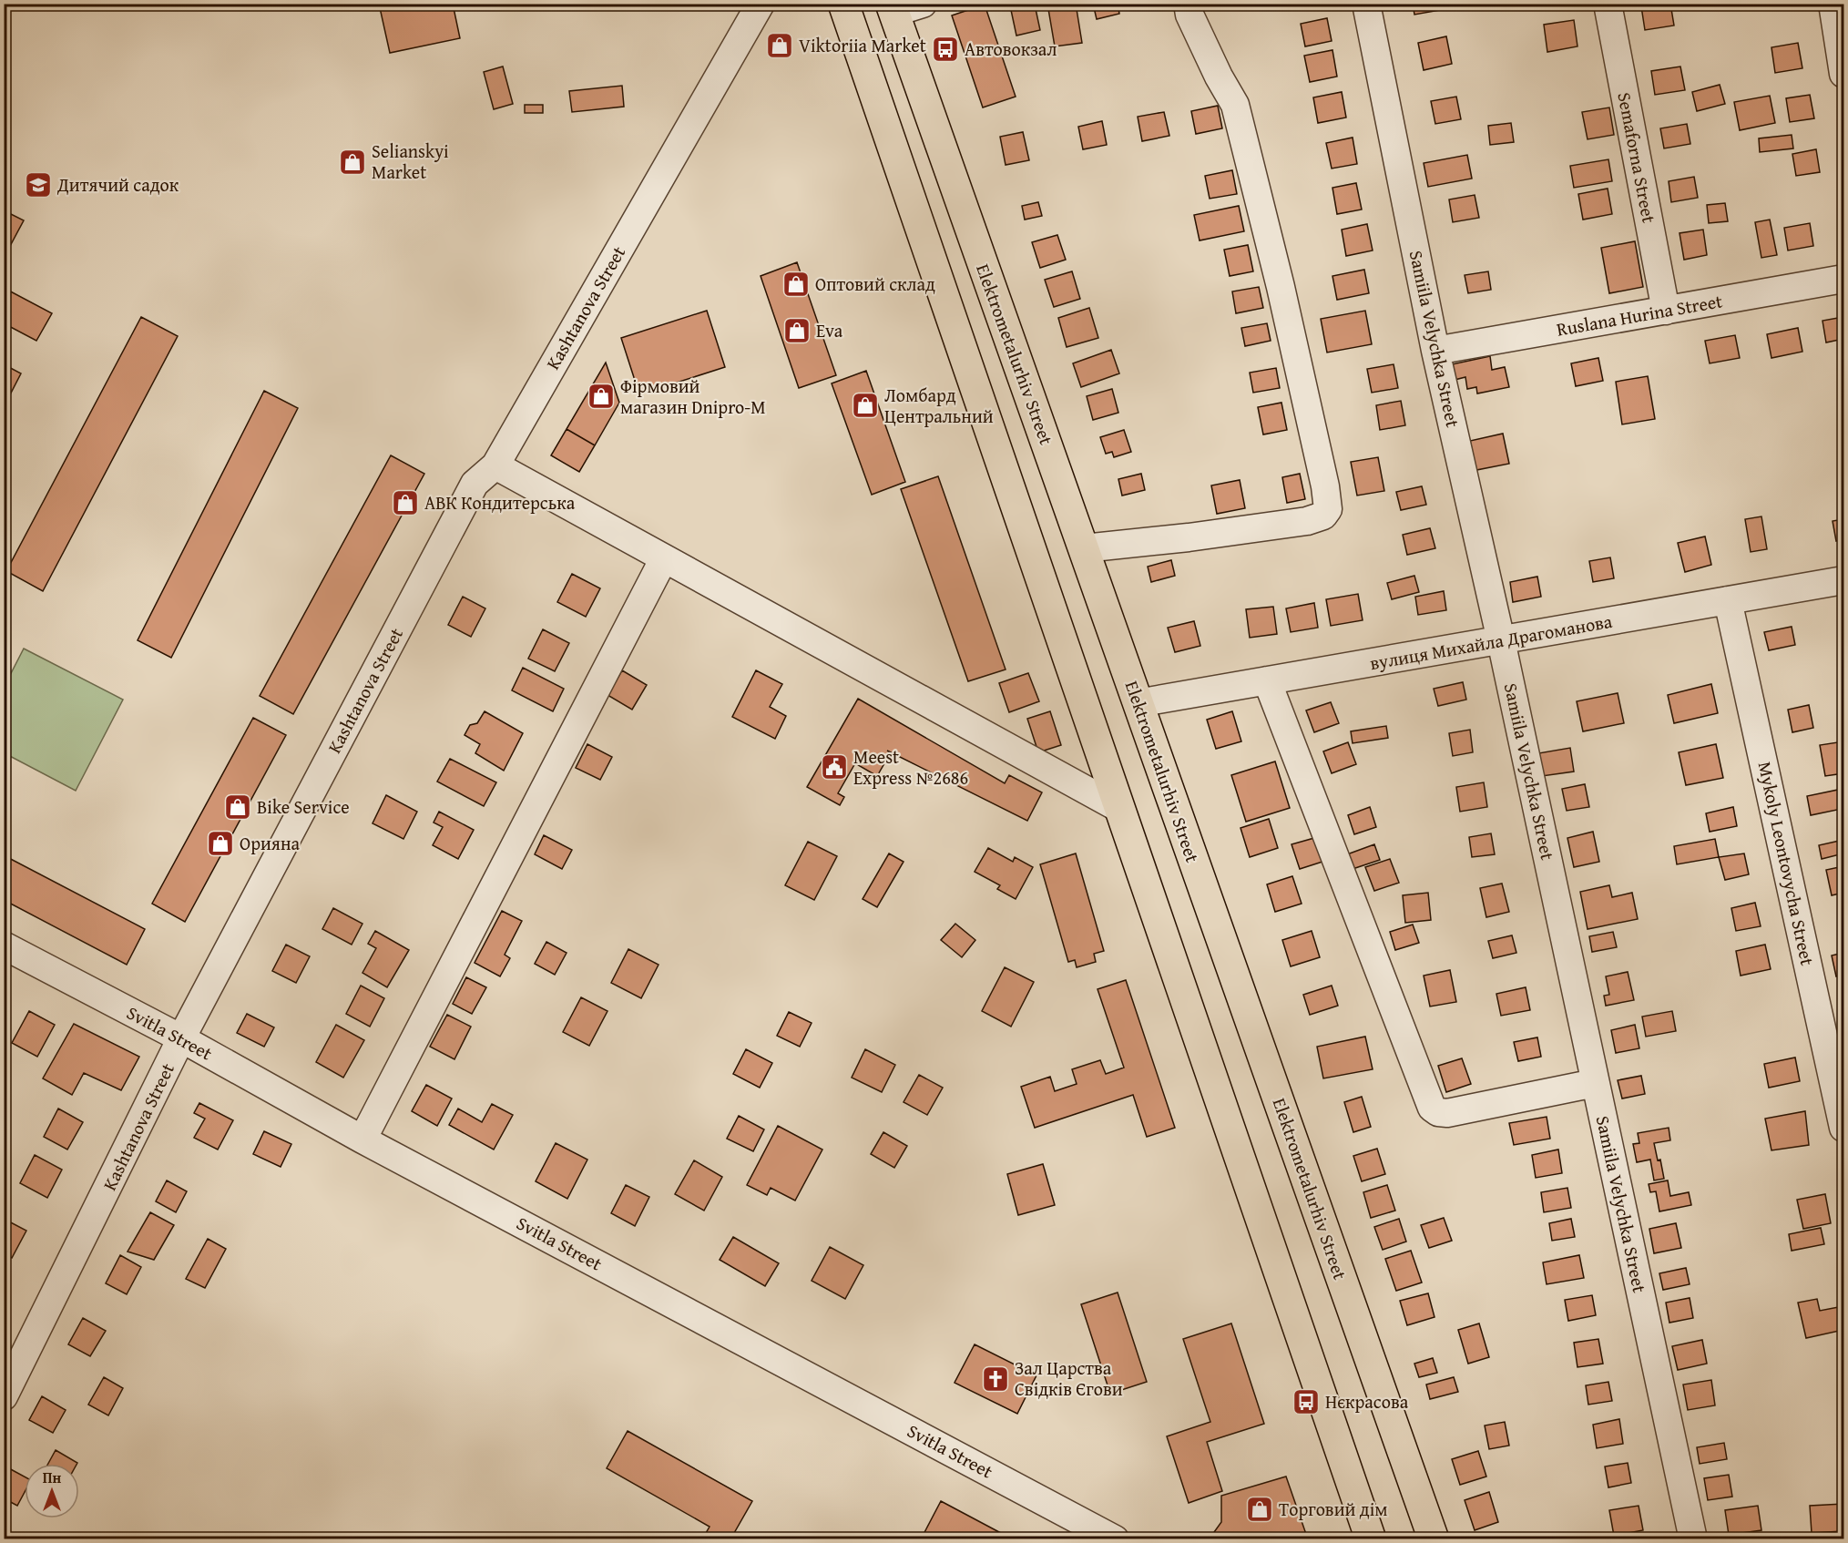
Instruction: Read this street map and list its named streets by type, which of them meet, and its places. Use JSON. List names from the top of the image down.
{
  "streets": {
    "main road": ["Elektrometalurhiv Street"],
    "street": [
      "Semaforna Street",
      "Kashtanova Street",
      "Ruslana Hurina Street",
      "Samiila Velychka Street",
      "вулиця Михайла Драгоманова",
      "Mykoly Leontovycha Street",
      "Svitla Street"
    ]
  },
  "crossings": [
    ["Semaforna Street", "Ruslana Hurina Street"],
    ["Kashtanova Street", "Svitla Street"],
    ["Ruslana Hurina Street", "Samiila Velychka Street"],
    ["Samiila Velychka Street", "вулиця Михайла Драгоманова"],
    ["Elektrometalurhiv Street", "вулиця Михайла Драгоманова"],
    ["вулиця Михайла Драгоманова", "Mykoly Leontovycha Street"]
  ],
  "places": {
    "shop": [
      "Viktoriia Market",
      "Selianskyi Market",
      "Оптовий склад",
      "Eva",
      "Фірмовий магазин Dnipro-M",
      "Ломбард Центральний",
      "АВК Кондитерська",
      "Bike Service",
      "Орияна",
      "Торговий дім"
    ],
    "bus stop": ["Автовокзал", "Нєкрасова"],
    "school or university": ["Дитячий садок"],
    "public building": ["Meest Express №2686"],
    "church": ["Зал Царства Свідків Єгови"]
  },
  "north": "top"
}
